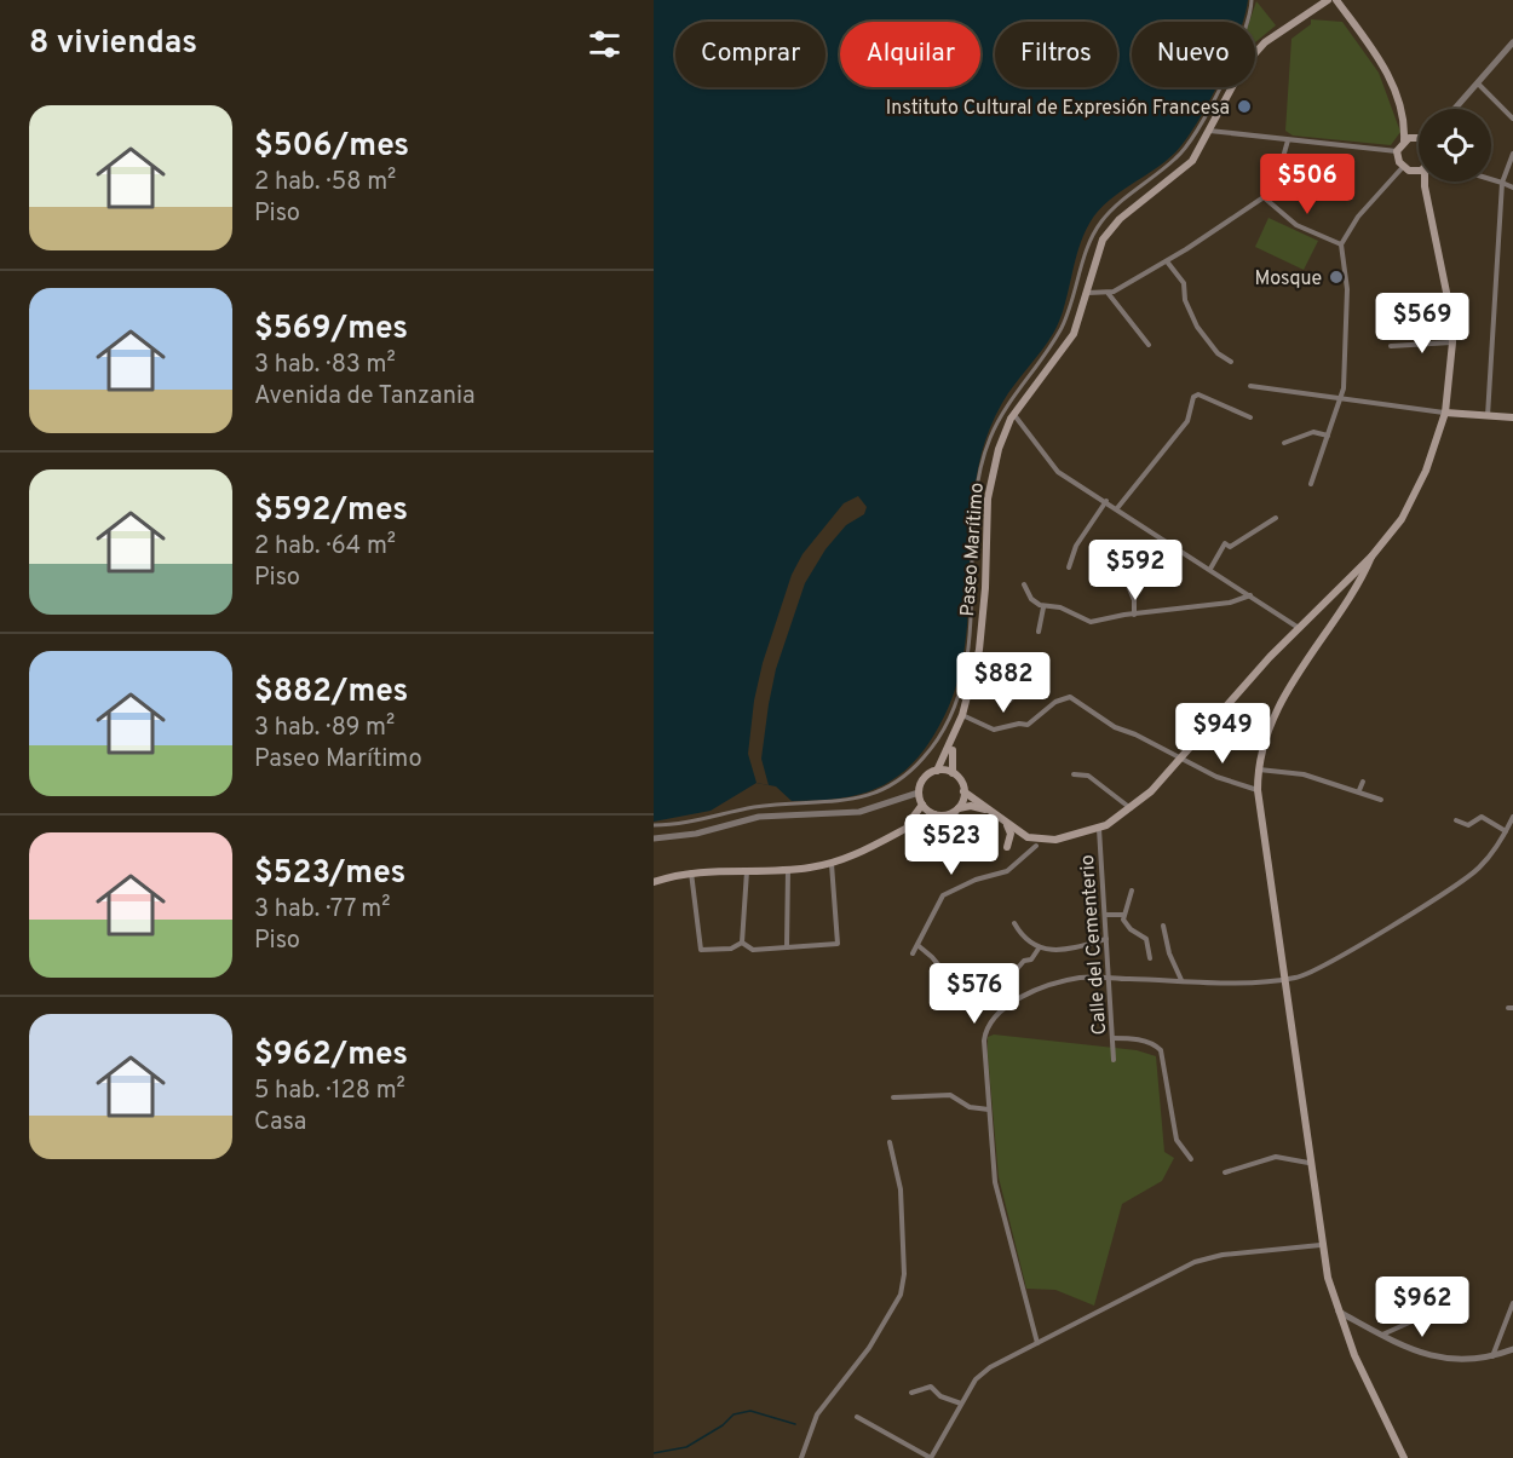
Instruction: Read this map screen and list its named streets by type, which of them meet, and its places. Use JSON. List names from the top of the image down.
{
  "streets": {
    "main road": ["Paseo Marítimo"],
    "street": ["Calle del Cementerio"]
  },
  "places": ["Instituto Cultural de Expresión Francesa", "Mosque"],
  "page": {
    "heading": "8 viviendas",
    "chip": [
      "Comprar",
      "Alquilar",
      "Filtros",
      "Nuevo"
    ],
    "list": [
      {
        "name": "$506/mes",
        "note": "2 hab. · 58 m² · Piso"
      },
      {
        "name": "$569/mes",
        "note": "3 hab. · 83 m² · Avenida de Tanzania"
      },
      {
        "name": "$592/mes",
        "note": "2 hab. · 64 m² · Piso"
      },
      {
        "name": "$882/mes",
        "note": "3 hab. · 89 m² · Paseo Marítimo"
      },
      {
        "name": "$523/mes",
        "note": "3 hab. · 77 m² · Piso"
      },
      {
        "name": "$962/mes",
        "note": "5 hab. · 128 m² · Casa"
      }
    ],
    "price": [
      "$506",
      "$569",
      "$592",
      "$882",
      "$949",
      "$523",
      "$576",
      "$962"
    ]
  }
}
